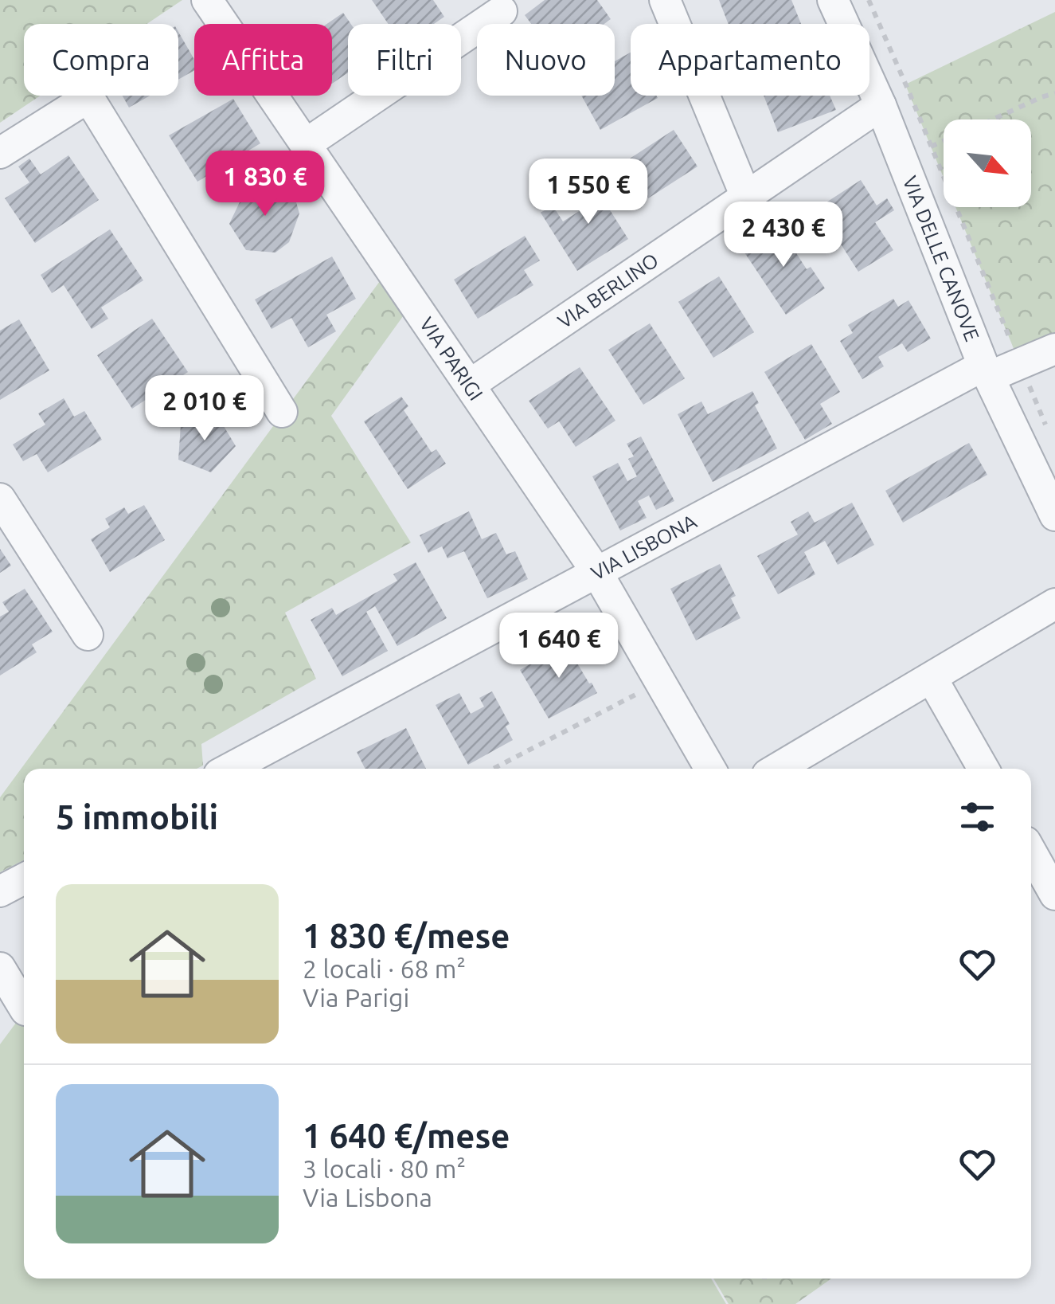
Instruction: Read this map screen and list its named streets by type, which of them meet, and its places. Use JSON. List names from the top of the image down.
{
  "streets": {
    "street": [
      "VIA DELLE CANOVE",
      "VIA BERLINO",
      "VIA PARIGI",
      "VIA LISBONA"
    ]
  },
  "crossings": [
    ["VIA DELLE CANOVE", "VIA BERLINO"],
    ["VIA DELLE CANOVE", "VIA LISBONA"],
    ["VIA BERLINO", "VIA PARIGI"],
    ["VIA PARIGI", "VIA LISBONA"]
  ],
  "north": "bottom right",
  "page": {
    "chip": [
      "Compra",
      "Affitta",
      "Filtri",
      "Nuovo",
      "Appartamento"
    ],
    "price": [
      "1 830 €",
      "1 550 €",
      "2 430 €",
      "2 010 €",
      "1 640 €"
    ],
    "heading": "5 immobili",
    "list": [
      {
        "name": "1 830 €/mese",
        "note": "2 locali · 68 m² · Via Parigi"
      },
      {
        "name": "1 640 €/mese",
        "note": "3 locali · 80 m² · Via Lisbona"
      }
    ]
  }
}
